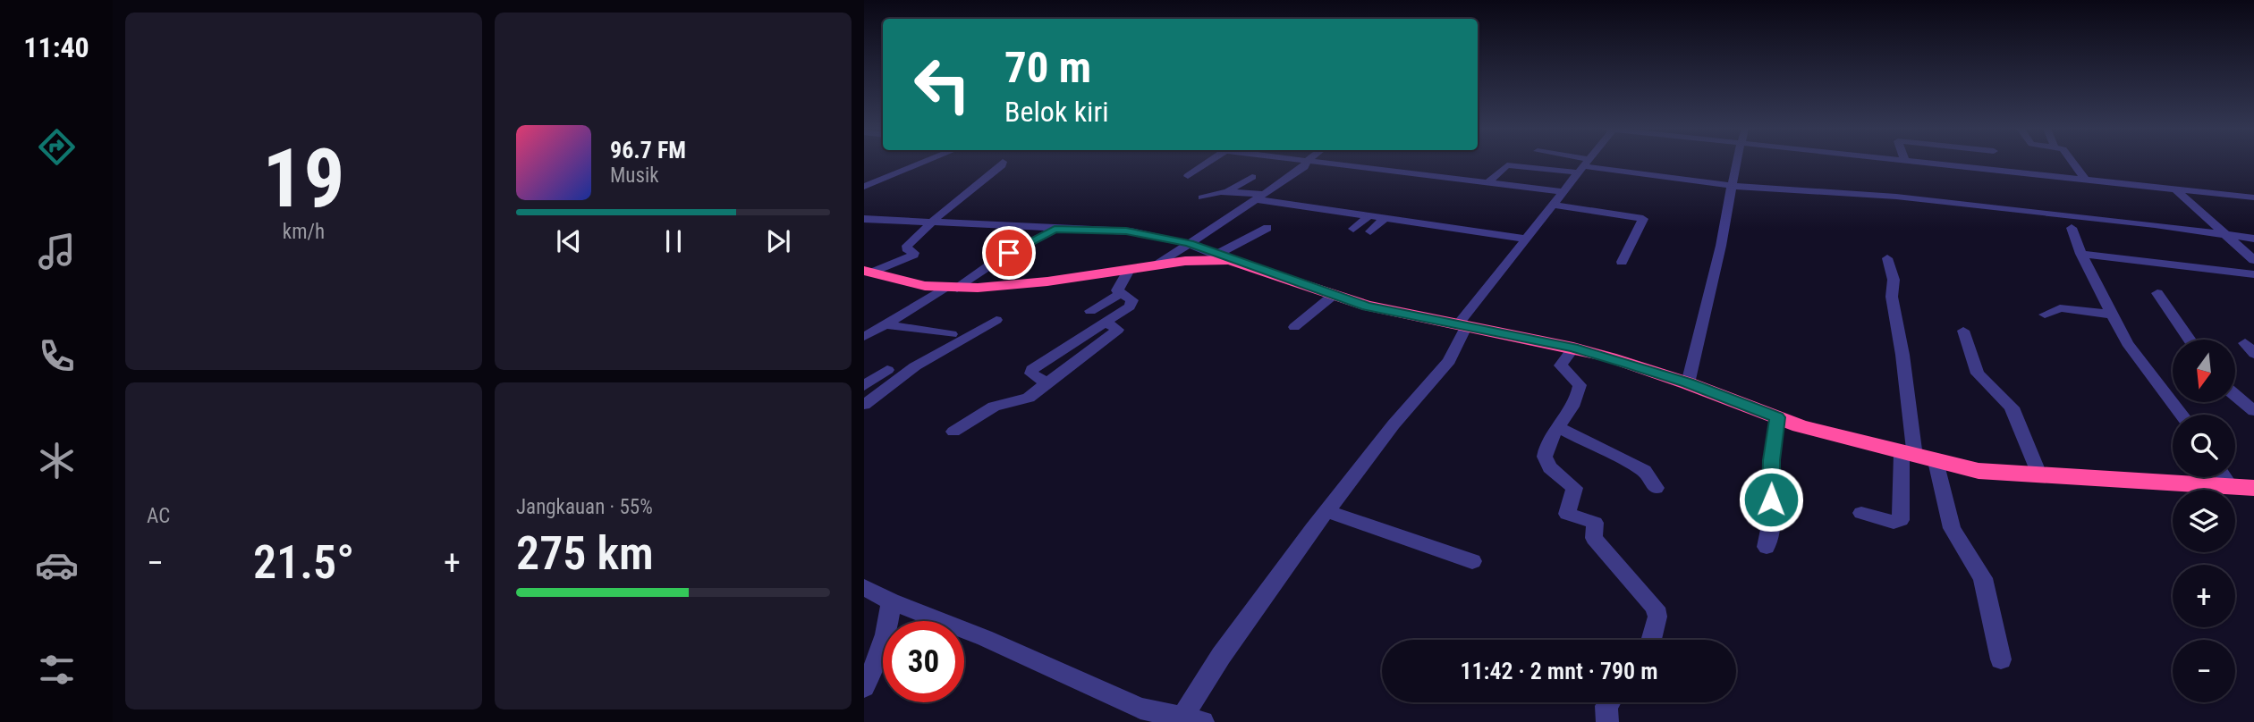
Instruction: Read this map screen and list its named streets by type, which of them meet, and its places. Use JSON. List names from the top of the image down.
{
  "north": "bottom",
  "page": {
    "tabs": "11:40",
    "tile": [
      ["19", "km/h"],
      "AC",
      ["Jangkauan · 55%", "275 km"]
    ],
    "turn": ["70 m", "Belok kiri"],
    "song": ["96.7 FM", "Musik"],
    "map_buttons": ["+", "−"],
    "heat": ["−", "21.5°", "+"],
    "limit": "30",
    "trip": "11:42 · 2 mnt · 790 m"
  }
}
